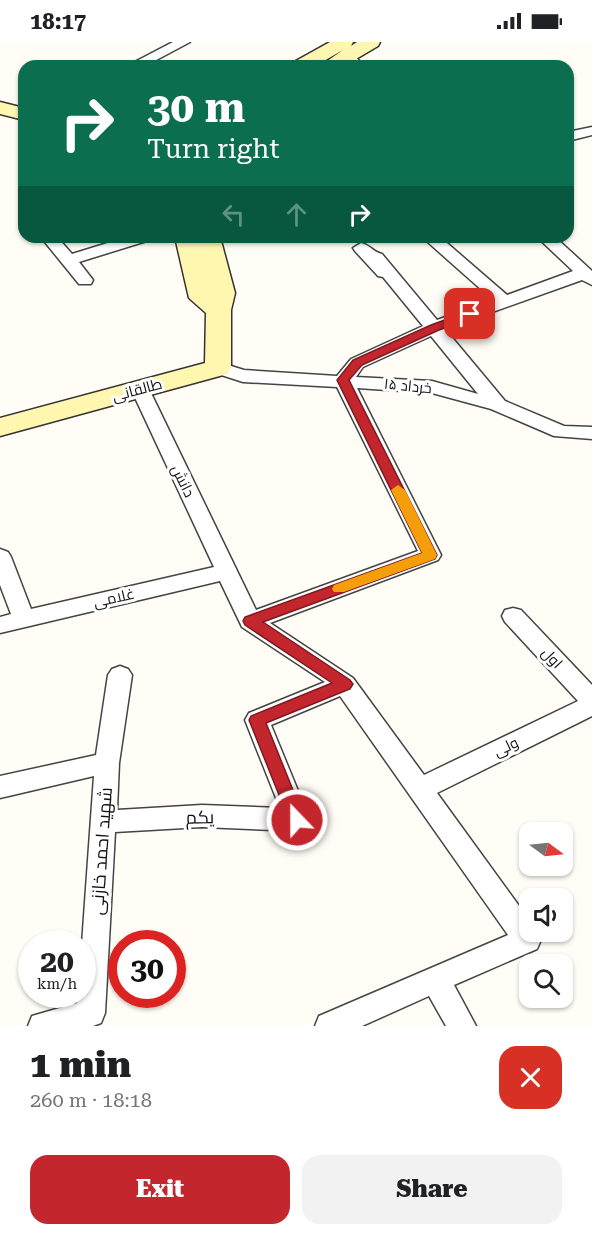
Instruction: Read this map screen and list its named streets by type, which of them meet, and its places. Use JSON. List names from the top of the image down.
{
  "streets": {
    "street": [
      "۱۵ خرداد",
      "طالقانی",
      "دانش",
      "غلامی",
      "اول",
      "ولی",
      "یکم",
      "شهید احمد خازنی"
    ]
  },
  "crossings": [
    ["۱۵ خرداد", "طالقانی"],
    ["طالقانی", "دانش"],
    ["دانش", "غلامی"],
    ["یکم", "شهید احمد خازنی"]
  ],
  "north": "right",
  "page": {
    "status": "18:17",
    "turn": ["30 m", "Turn right"],
    "speed": "20 km/h",
    "limit": "30",
    "heading": ["1 min", "260 m · 18:18"],
    "buttons": ["Exit", "Share"]
  }
}
